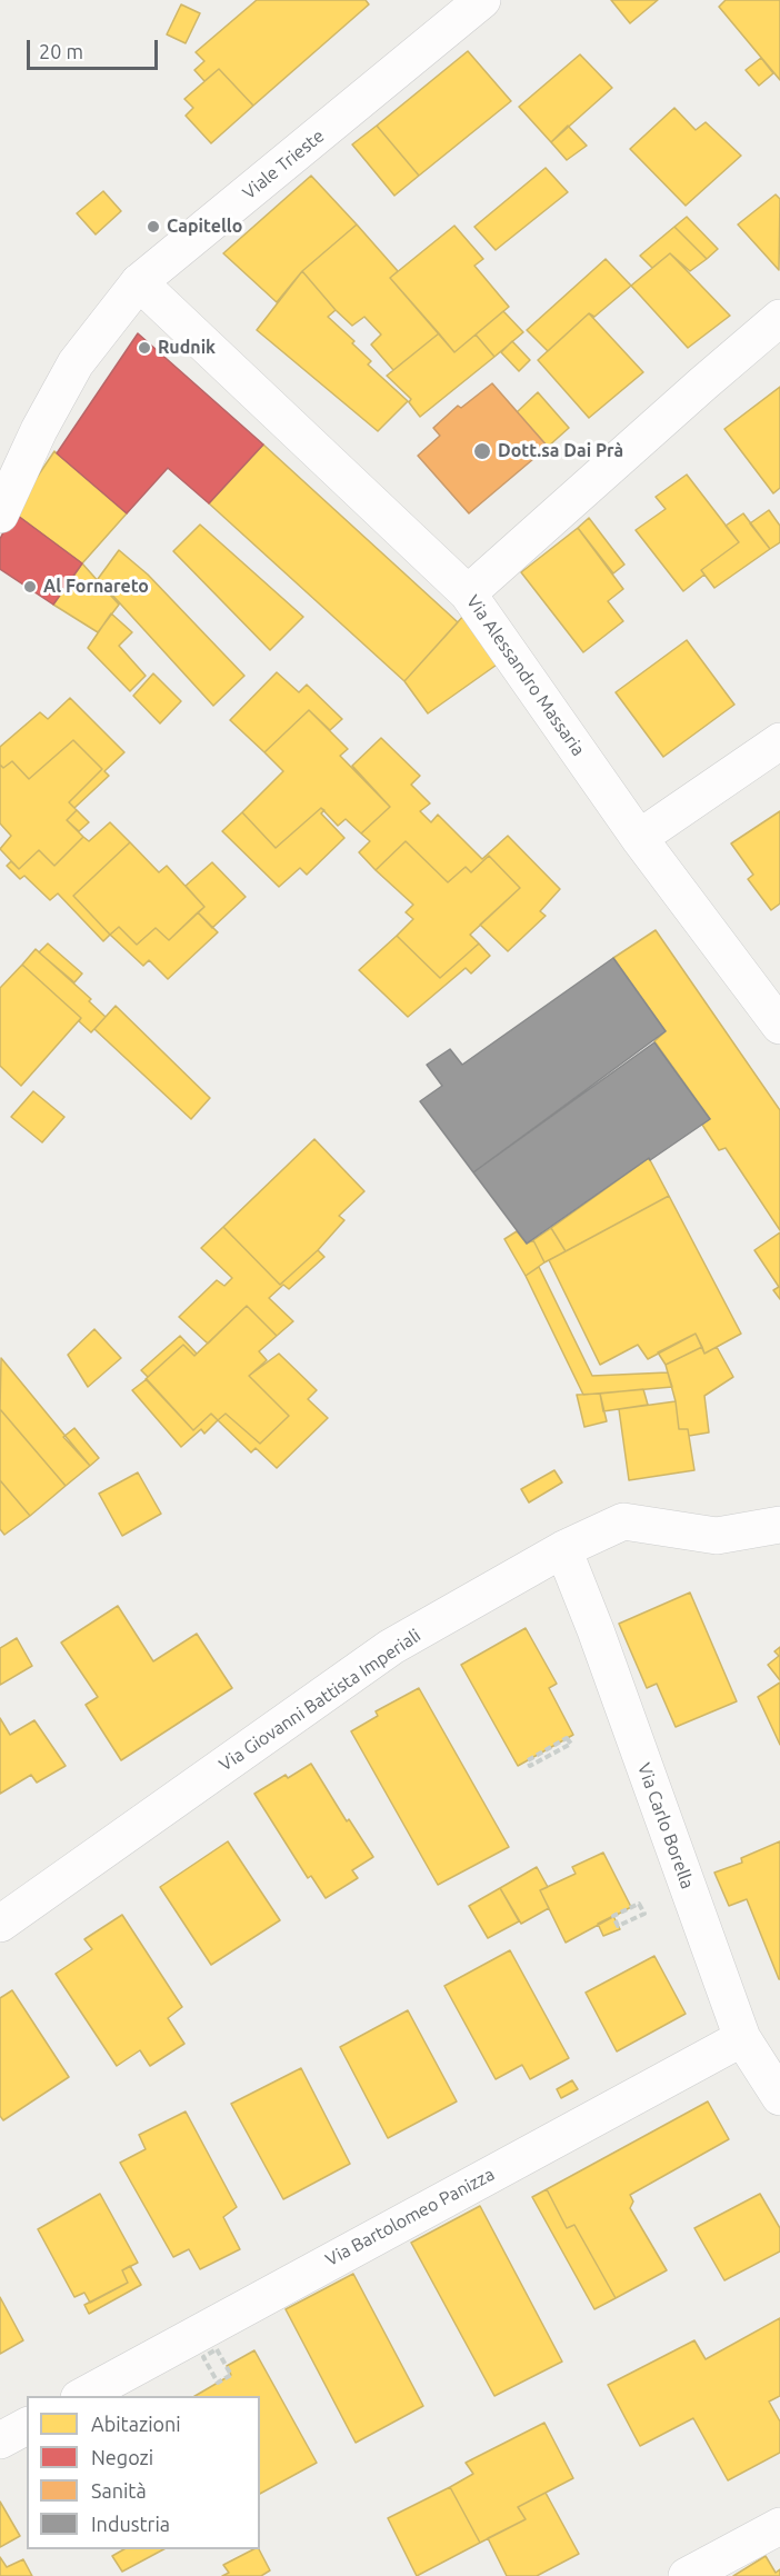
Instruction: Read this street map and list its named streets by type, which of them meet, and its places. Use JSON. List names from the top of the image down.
{
  "streets": {
    "street": [
      "Viale Trieste",
      "Via Alessandro Massaria",
      "Via Giovanni Battista Imperiali",
      "Via Carlo Borella",
      "Via Bartolomeo Panizza"
    ]
  },
  "crossings": [
    ["Viale Trieste", "Via Alessandro Massaria"],
    ["Via Giovanni Battista Imperiali", "Via Carlo Borella"],
    ["Via Carlo Borella", "Via Bartolomeo Panizza"]
  ],
  "places": [
    "Capitello",
    "Rudnik",
    "Dott.sa Dai Prà",
    "Al Fornareto"
  ],
  "legend": [
    "Abitazioni",
    "Negozi",
    "Sanità",
    "Industria"
  ],
  "scale_bar": "20 m"
}
